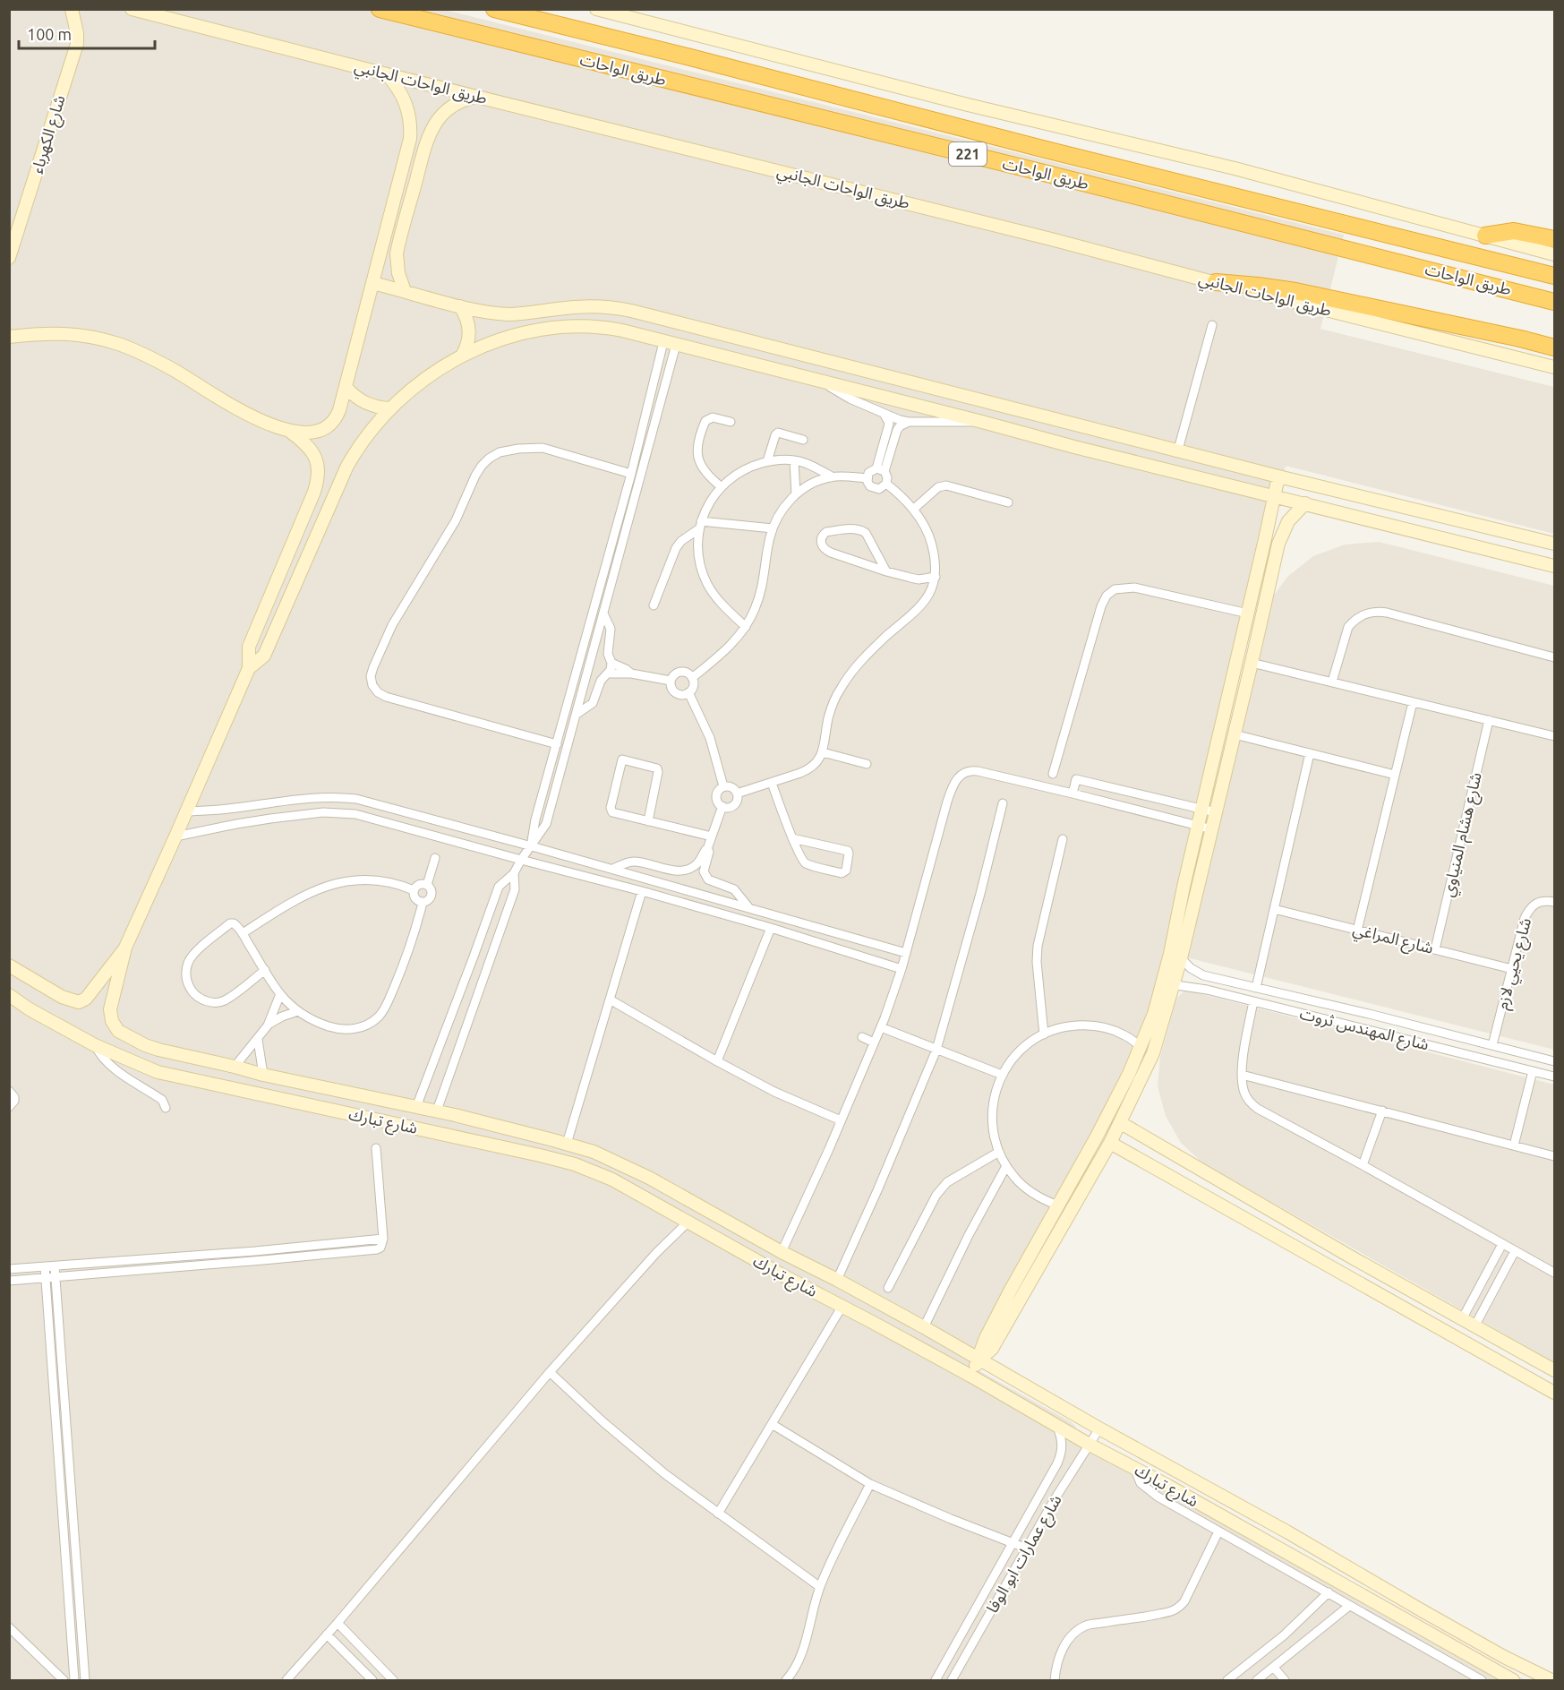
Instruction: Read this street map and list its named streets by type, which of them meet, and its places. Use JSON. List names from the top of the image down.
{
  "streets": {
    "highway": ["طريق الواحات", "221"],
    "street": [
      "طريق الواحات الجانبي",
      "شارع الكهرباء",
      "شارع هشام المنياوي",
      "شارع المراغي",
      "شارع يحيي لازم",
      "شارع المهندس ثروت",
      "شارع تبارك",
      "شارع عمارات ابو الوفا"
    ]
  },
  "crossings": [
    ["شارع هشام المنياوي", "شارع المراغي"],
    ["شارع المراغي", "شارع يحيي لازم"],
    ["شارع يحيي لازم", "شارع المهندس ثروت"],
    ["شارع تبارك", "شارع عمارات ابو الوفا"]
  ],
  "scale_bar": "100 m"
}
